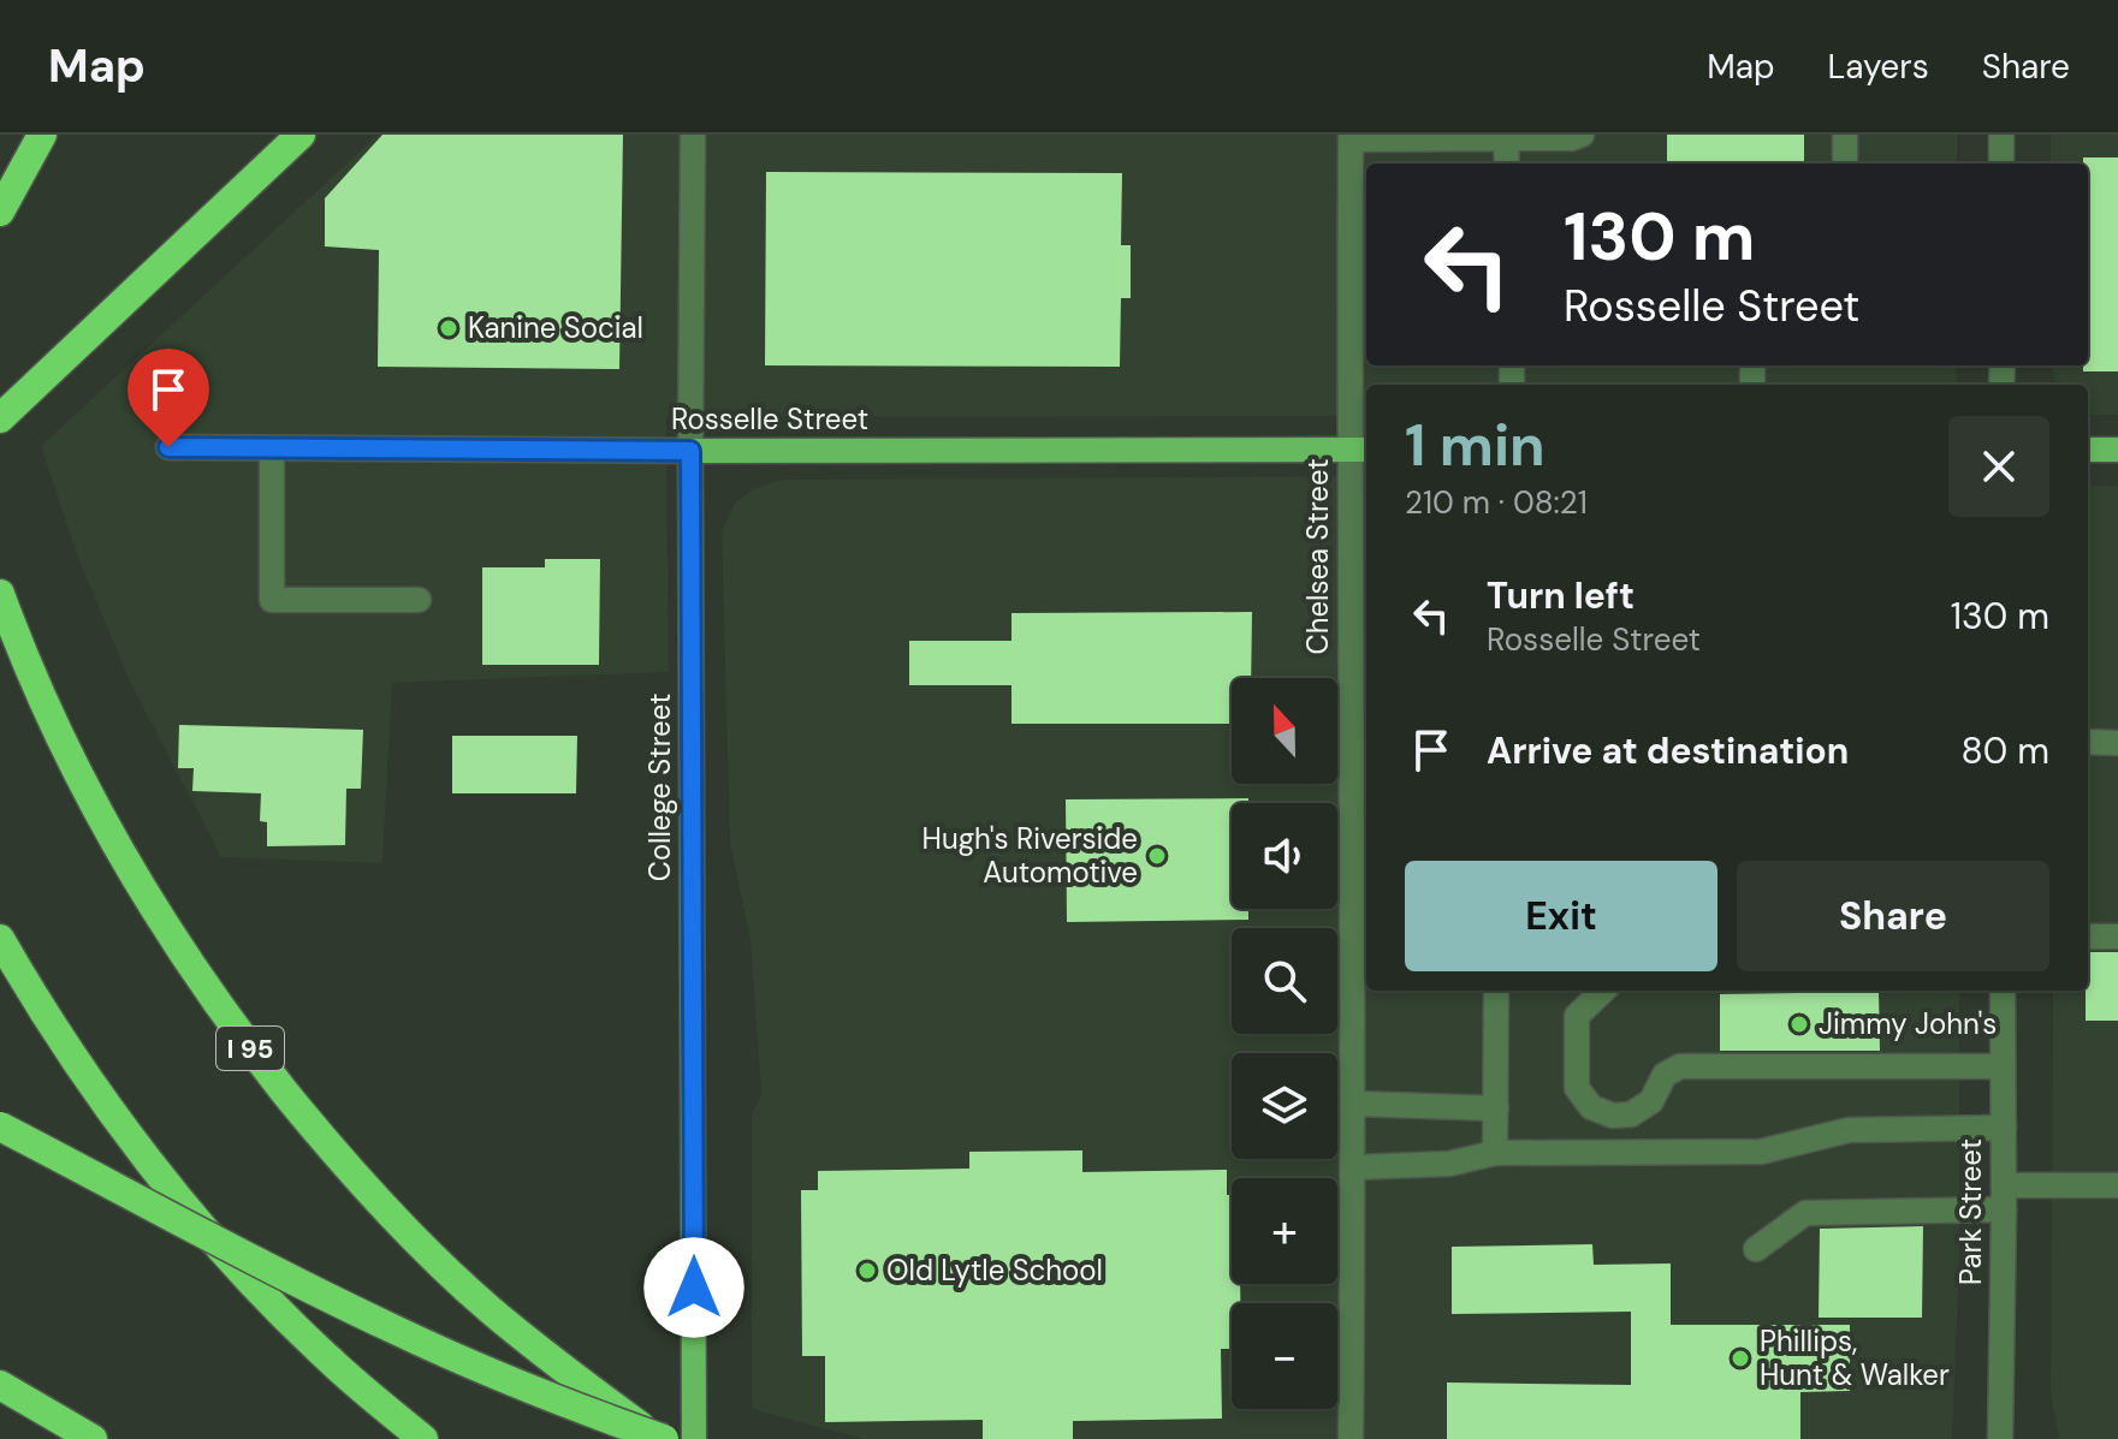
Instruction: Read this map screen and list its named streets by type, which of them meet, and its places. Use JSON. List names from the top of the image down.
{
  "streets": {
    "highway": ["I 95"],
    "main road": ["Rosselle Street", "College Street"],
    "street": ["Chelsea Street", "Park Street"]
  },
  "crossings": [
    ["Rosselle Street", "Chelsea Street"],
    ["Rosselle Street", "College Street"]
  ],
  "places": [
    "Kanine Social",
    "Hugh's Riverside Automotive",
    "Jimmy John's",
    "Old Lytle School",
    "Phillips, Hunt & Walker"
  ],
  "north": "top",
  "page": {
    "header": "Map",
    "nav": ["Map", "Layers", "Share"],
    "turn": ["130 m", "Rosselle Street"],
    "heading": ["1 min", "210 m · 08:21"],
    "list": [
      {
        "name": "Turn left",
        "note": "Rosselle Street",
        "value": "130 m"
      },
      {
        "name": "Arrive at destination",
        "value": "80 m"
      }
    ],
    "map_buttons": ["+", "−"],
    "buttons": ["Exit", "Share"]
  }
}
